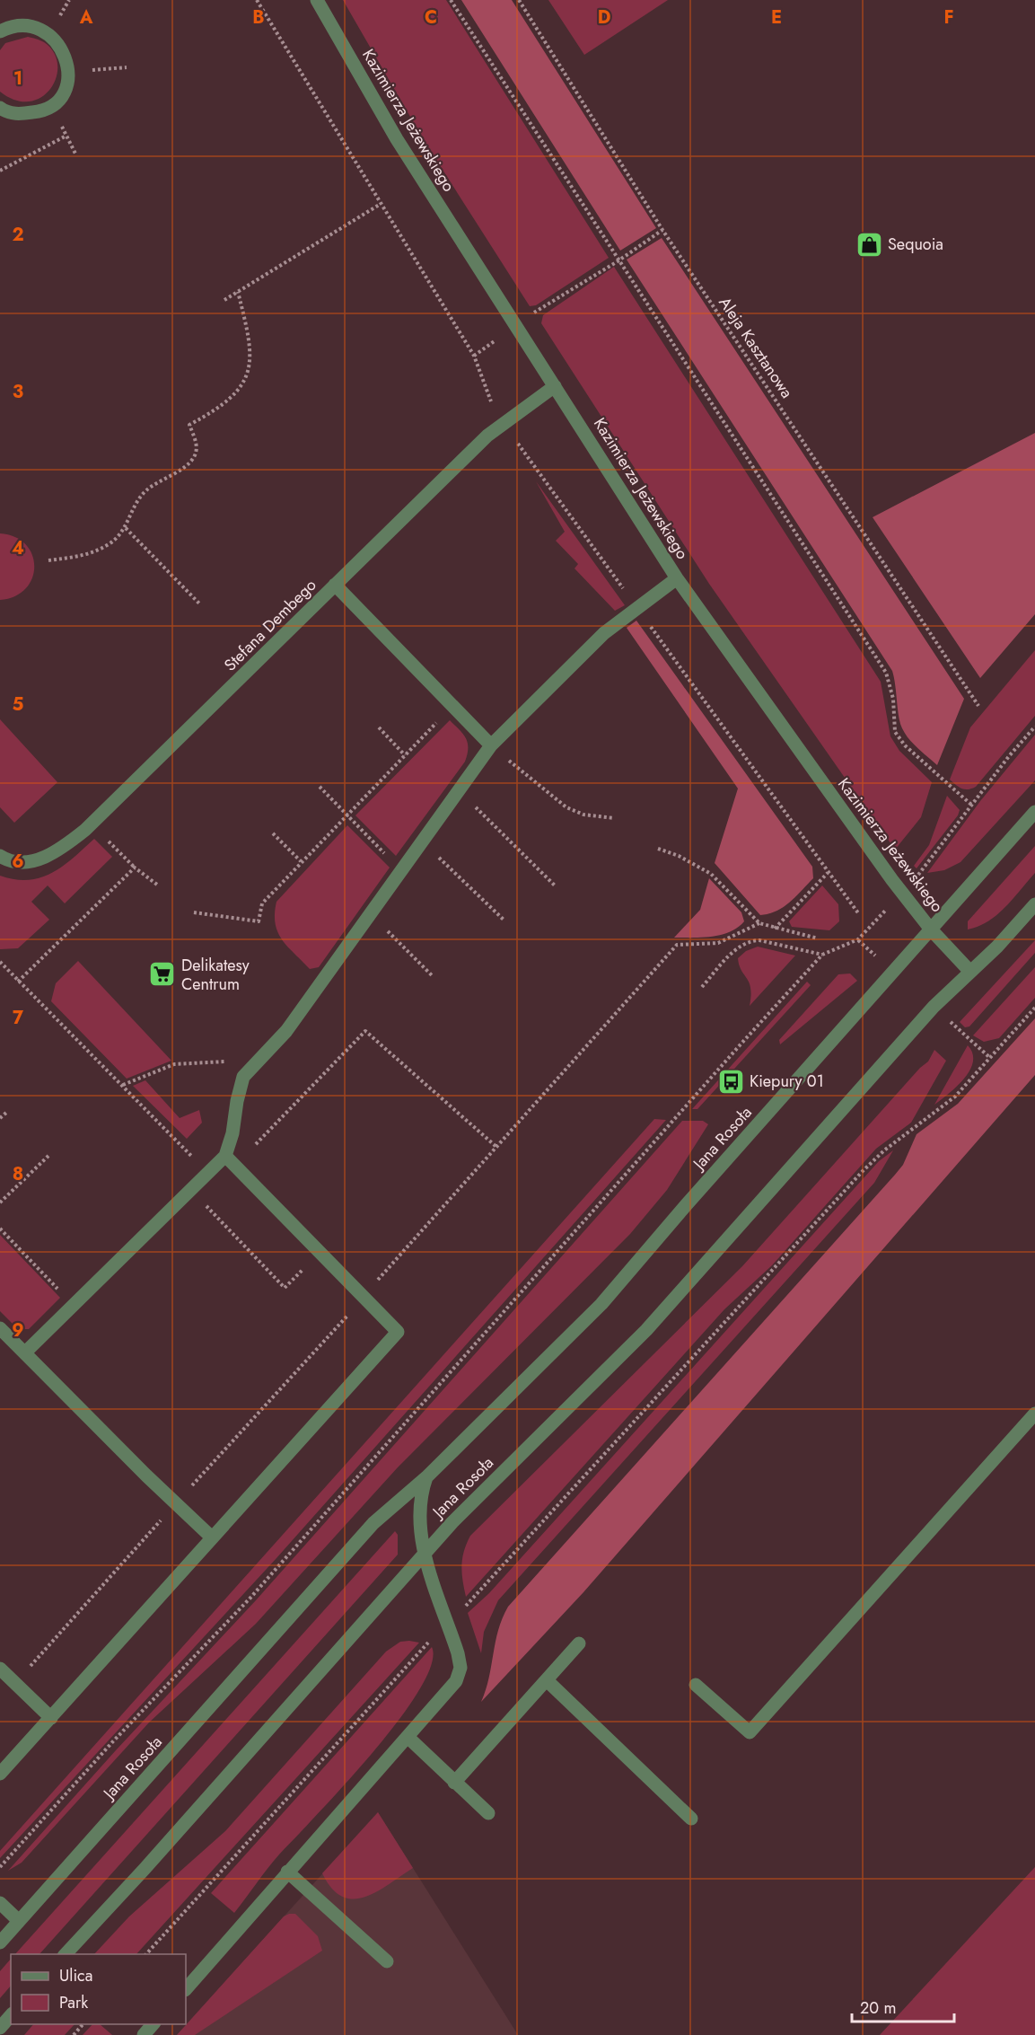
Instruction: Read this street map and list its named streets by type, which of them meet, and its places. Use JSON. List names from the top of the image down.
{
  "streets": {
    "street": ["Kazimierza Jeżewskiego", "Stefana Dembego", "Jana Rosoła"],
    "path": ["Aleja Kasztanowa"]
  },
  "crossings": [
    ["Kazimierza Jeżewskiego", "Stefana Dembego"],
    ["Kazimierza Jeżewskiego", "Jana Rosoła"]
  ],
  "places": {
    "shop": ["Sequoia"],
    "supermarket": ["Delikatesy Centrum"],
    "bus stop": ["Kiepury 01"]
  },
  "legend": ["Ulica", "Park"],
  "scale_bar": "20 m",
  "grid": {
    "columns": [
      "A",
      "B",
      "C",
      "D",
      "E",
      "F"
    ],
    "rows": [
      "1",
      "2",
      "3",
      "4",
      "5",
      "6",
      "7",
      "8",
      "9"
    ]
  }
}
